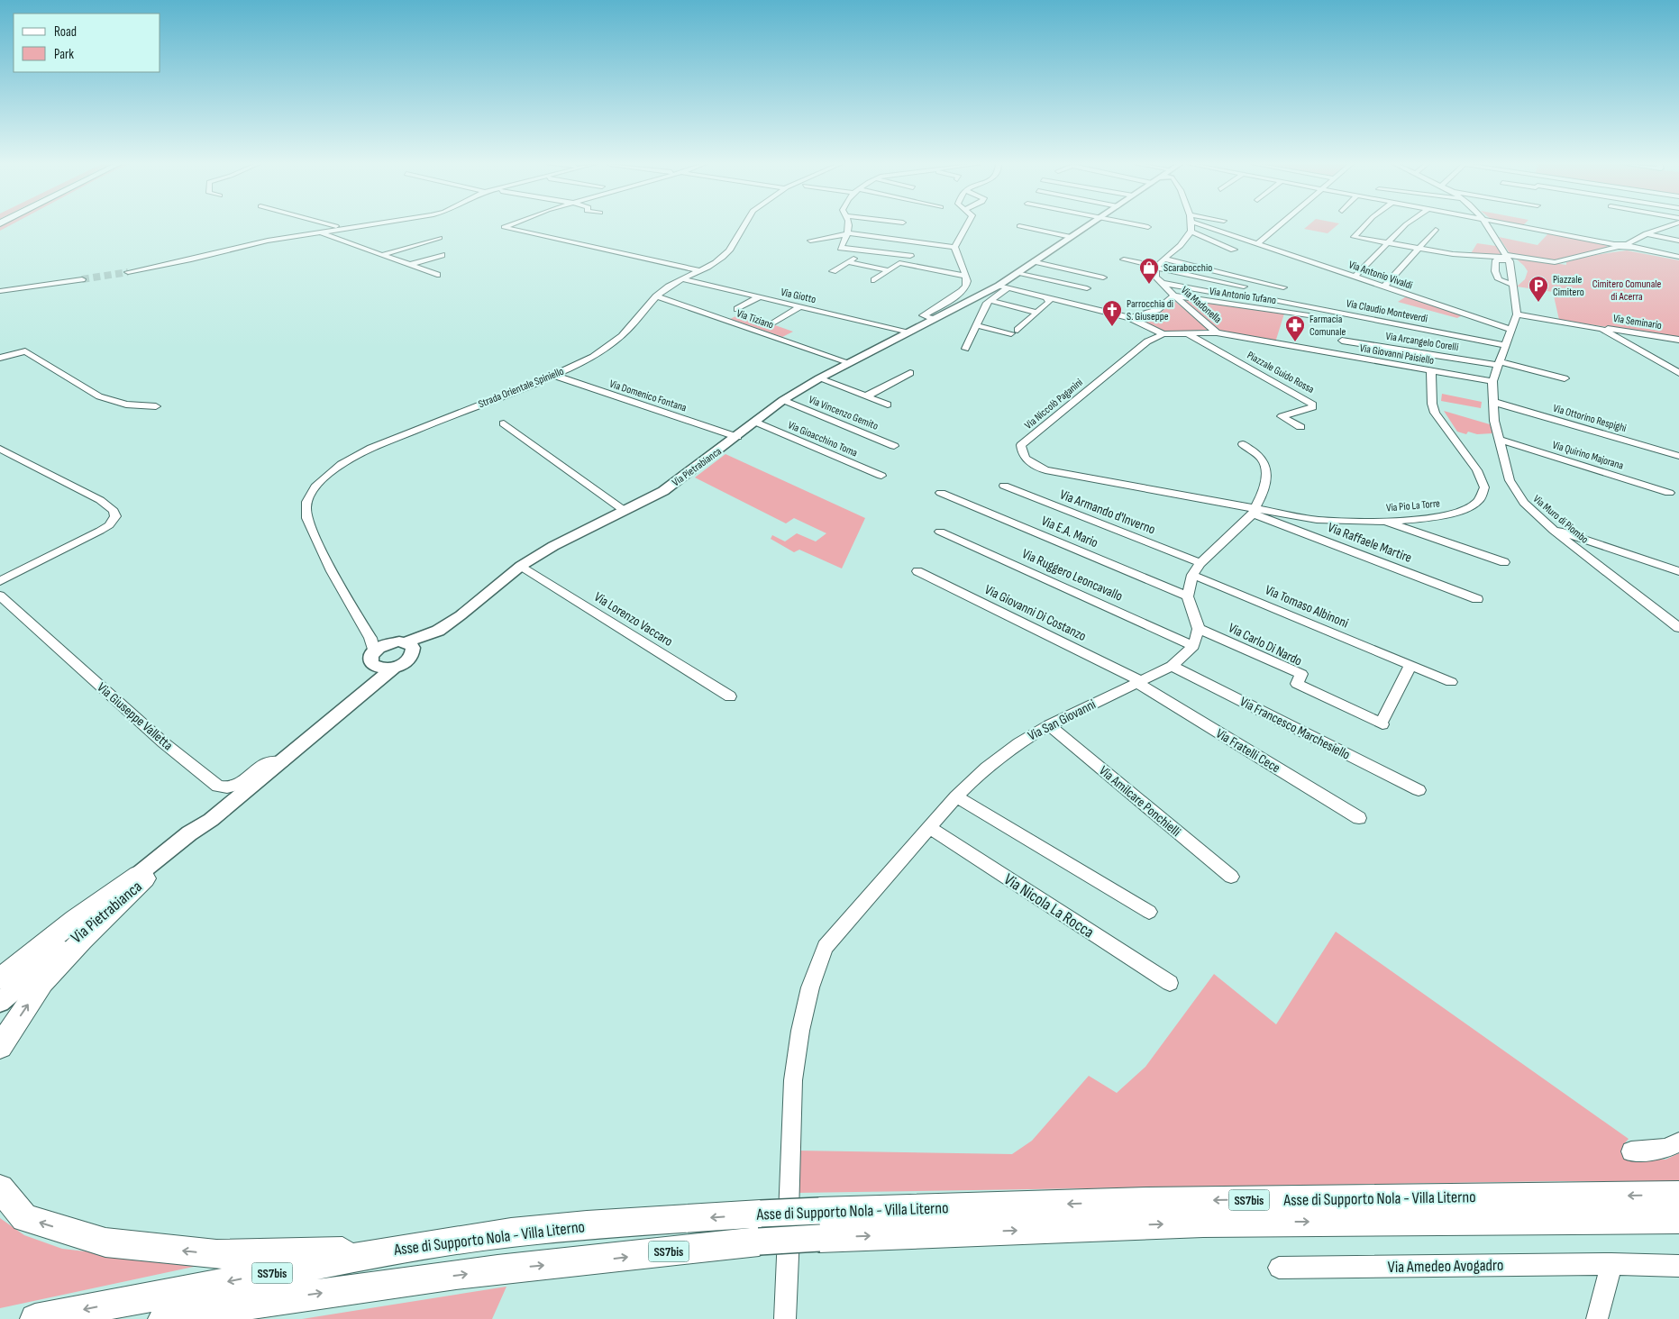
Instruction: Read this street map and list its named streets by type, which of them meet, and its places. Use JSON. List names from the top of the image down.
{
  "streets": {
    "highway": ["Asse di Supporto Nola - Villa Literno", "SS7bis"],
    "main road": ["Via Pietrabianca"],
    "street": [
      "Via Antonio Vivaldi",
      "Via Giotto",
      "Via Antonio Tufano",
      "Via Madonella",
      "Via Claudio Monteverdi",
      "Via Tiziano",
      "Via Seminario",
      "Via Arcangelo Corelli",
      "Via Giovanni Paisiello",
      "Piazzale Guido Rossa",
      "Strada Orientale Spiniello",
      "Via Domenico Fontana",
      "Via Niccolò Paganini",
      "Via Vincenzo Gemito",
      "Via Ottorino Respighi",
      "Via Gioacchino Toma",
      "Via Quirino Majorana",
      "Via Pio La Torre",
      "Via Armando d'Inverno",
      "Via Muro di Piombo",
      "Via E.A. Mario",
      "Via Raffaele Martire",
      "Via Ruggero Leoncavallo",
      "Via Tomaso Albinoni",
      "Via Giovanni Di Costanzo",
      "Via Lorenzo Vaccaro",
      "Via Carlo Di Nardo",
      "Via Giuseppe Valletta",
      "Via San Giovanni",
      "Via Francesco Marchesiello",
      "Via Fratelli Cece",
      "Via Amilcare Ponchielli",
      "Via Nicola La Rocca",
      "Via Amedeo Avogadro"
    ]
  },
  "crossings": [
    ["Via Antonio Vivaldi", "Via Muro di Piombo"],
    ["Via Giotto", "Strada Orientale Spiniello"],
    ["Via Giotto", "Via Pietrabianca"],
    ["Via Antonio Tufano", "Via Madonella"],
    ["Via Madonella", "Via Giovanni Paisiello"],
    ["Via Claudio Monteverdi", "Via Muro di Piombo"],
    ["Via Tiziano", "Strada Orientale Spiniello"],
    ["Via Tiziano", "Via Pietrabianca"],
    ["Via Seminario", "Via Muro di Piombo"],
    ["Via Arcangelo Corelli", "Via Muro di Piombo"],
    ["Via Giovanni Paisiello", "Piazzale Guido Rossa"],
    ["Via Giovanni Paisiello", "Via Niccolò Paganini"],
    ["Via Giovanni Paisiello", "Via Pio La Torre"],
    ["Via Giovanni Paisiello", "Via Muro di Piombo"],
    ["Strada Orientale Spiniello", "Via Domenico Fontana"],
    ["Strada Orientale Spiniello", "Via Pietrabianca"],
    ["Via Domenico Fontana", "Via Pietrabianca"],
    ["Via Niccolò Paganini", "Via Pio La Torre"],
    ["Via Niccolò Paganini", "Via Raffaele Martire"],
    ["Via Vincenzo Gemito", "Via Pietrabianca"],
    ["Via Ottorino Respighi", "Via Muro di Piombo"],
    ["Via Gioacchino Toma", "Via Pietrabianca"],
    ["Via Quirino Majorana", "Via Muro di Piombo"],
    ["Via Pietrabianca", "Via Lorenzo Vaccaro"],
    ["Via Pietrabianca", "Via Giuseppe Valletta"],
    ["Via Pio La Torre", "Via Raffaele Martire"],
    ["Via Ruggero Leoncavallo", "Via San Giovanni"],
    ["Via Tomaso Albinoni", "Via Carlo Di Nardo"],
    ["Via Giovanni Di Costanzo", "Via San Giovanni"],
    ["Via Giovanni Di Costanzo", "Via Fratelli Cece"],
    ["Via Carlo Di Nardo", "Via San Giovanni"],
    ["Via San Giovanni", "Via Francesco Marchesiello"],
    ["Via San Giovanni", "Via Fratelli Cece"],
    ["Via San Giovanni", "Via Amilcare Ponchielli"],
    ["Via San Giovanni", "Via Nicola La Rocca"]
  ],
  "parks": ["Cimitero Comunale di Acerra"],
  "places": {
    "shop": ["Scarabocchio"],
    "parking": ["Piazzale Cimitero"],
    "church": ["Parrocchia di S. Giuseppe"],
    "pharmacy": ["Farmacia Comunale"]
  },
  "legend": ["Road", "Park"]
}
